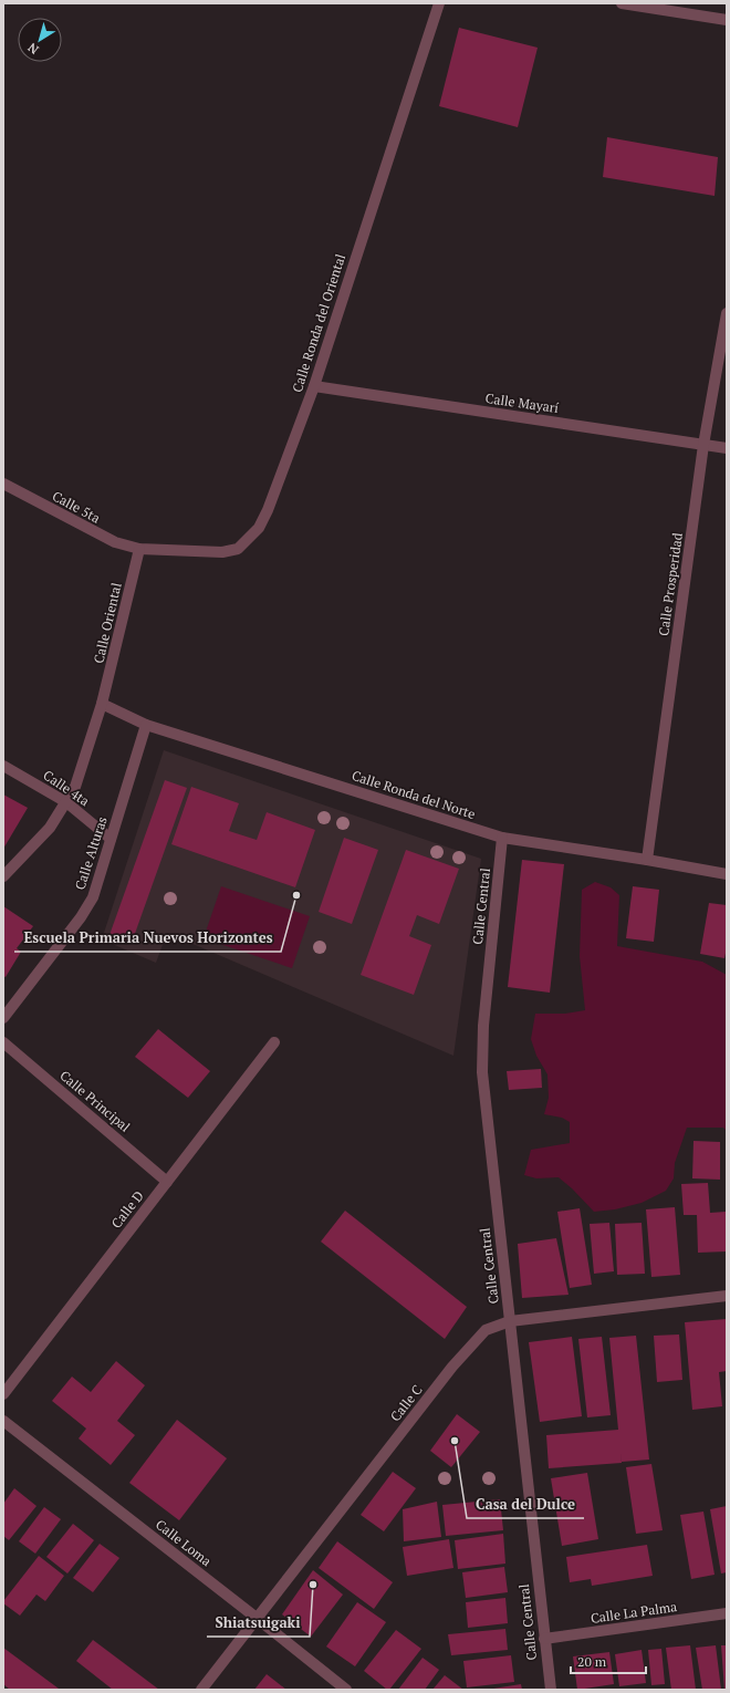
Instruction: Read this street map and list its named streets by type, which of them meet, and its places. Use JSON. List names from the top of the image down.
{
  "streets": {
    "street": [
      "Calle Ronda del Oriental",
      "Calle Mayarí",
      "Calle 5ta",
      "Calle Prosperidad",
      "Calle Oriental",
      "Calle 4ta",
      "Calle Ronda del Norte",
      "Calle Alturas",
      "Calle Central",
      "Calle Principal",
      "Calle D",
      "Calle C",
      "Calle Loma",
      "Calle La Palma"
    ]
  },
  "crossings": [
    ["Calle Ronda del Oriental", "Calle Mayarí"],
    ["Calle Ronda del Oriental", "Calle 5ta"],
    ["Calle Ronda del Oriental", "Calle Oriental"],
    ["Calle Mayarí", "Calle Prosperidad"],
    ["Calle 5ta", "Calle Oriental"],
    ["Calle Prosperidad", "Calle Ronda del Norte"],
    ["Calle Oriental", "Calle 4ta"],
    ["Calle Oriental", "Calle Ronda del Norte"],
    ["Calle 4ta", "Calle Alturas"],
    ["Calle Ronda del Norte", "Calle Alturas"],
    ["Calle Ronda del Norte", "Calle Central"],
    ["Calle Central", "Calle C"],
    ["Calle Central", "Calle La Palma"],
    ["Calle Principal", "Calle D"],
    ["Calle C", "Calle Loma"]
  ],
  "places": ["Escuela Primaria Nuevos Horizontes", "Casa del Dulce", "Shiatsuigaki"],
  "scale_bar": "20 m",
  "north": "bottom left"
}
